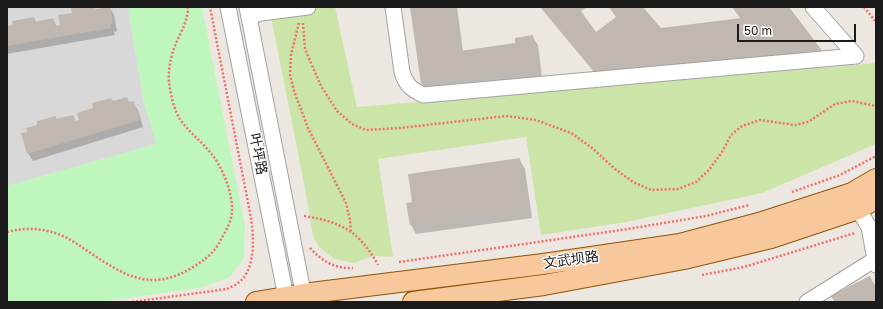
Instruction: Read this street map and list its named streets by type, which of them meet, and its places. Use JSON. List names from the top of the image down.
{
  "streets": {
    "main road": ["文武坝路"],
    "street": ["叶坪路"]
  },
  "crossings": [
    ["叶坪路", "文武坝路"]
  ],
  "scale_bar": "50 m"
}
